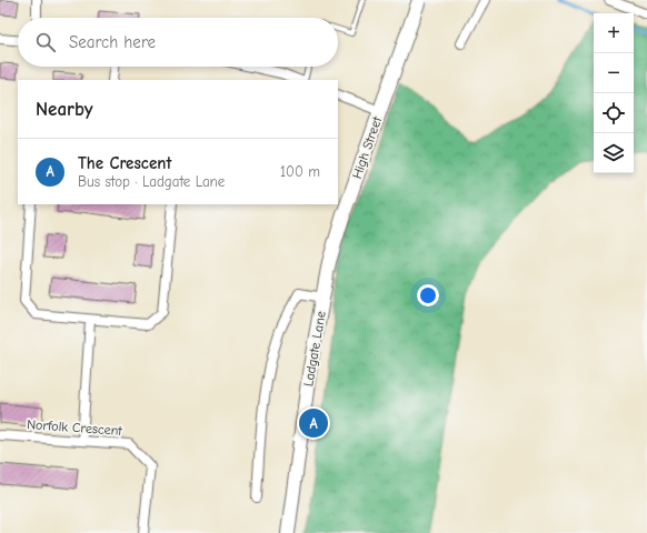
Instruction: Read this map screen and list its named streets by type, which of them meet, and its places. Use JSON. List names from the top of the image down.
{
  "streets": {
    "main road": ["High Street", "Ladgate Lane"],
    "street": ["Norfolk Crescent"]
  },
  "crossings": [
    ["High Street", "Ladgate Lane"]
  ],
  "page": {
    "map_buttons": ["+", "−"],
    "search": "Search here",
    "heading": "Nearby",
    "list": [
      {
        "mark": "A",
        "name": "The Crescent",
        "note": "Bus stop · Ladgate Lane",
        "value": "100 m"
      }
    ],
    "pins": "A"
  }
}
